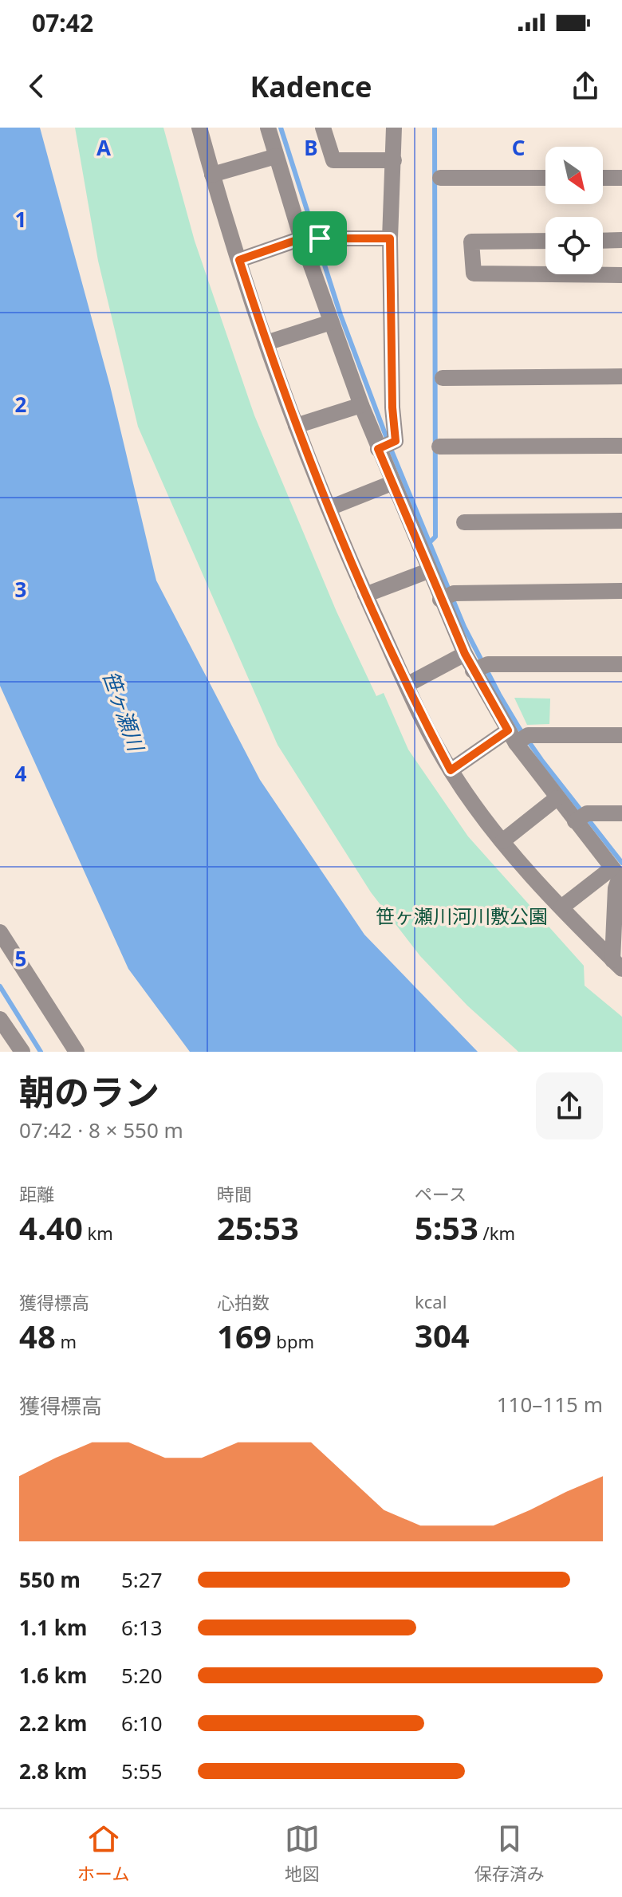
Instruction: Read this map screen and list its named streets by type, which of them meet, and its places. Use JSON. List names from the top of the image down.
{
  "water": ["笹ヶ瀬川"],
  "parks": ["笹ヶ瀬川河川敷公園"],
  "north": "bottom right",
  "page": {
    "status": "07:42",
    "header": "Kadence",
    "heading": ["朝のラン", "07:42 · 8 × 550 m"],
    "stats": [
      ["距離", "4.40 km"],
      ["時間", "25:53"],
      ["ペース", "5:53 /km"],
      ["獲得標高", "48 m"],
      ["心拍数", "169 bpm"],
      ["kcal", "304"]
    ],
    "chart": ["獲得標高", "110–115 m"],
    "list": [
      {
        "name": "550 m",
        "note": "5:27"
      },
      {
        "name": "1.1 km",
        "note": "6:13"
      },
      {
        "name": "1.6 km",
        "note": "5:20"
      },
      {
        "name": "2.2 km",
        "note": "6:10"
      },
      {
        "name": "2.8 km",
        "note": "5:55"
      }
    ],
    "tabs": ["ホーム", "地図", "保存済み"]
  },
  "grid": {
    "columns": ["A", "B", "C"],
    "rows": [
      "1",
      "2",
      "3",
      "4",
      "5"
    ]
  }
}
